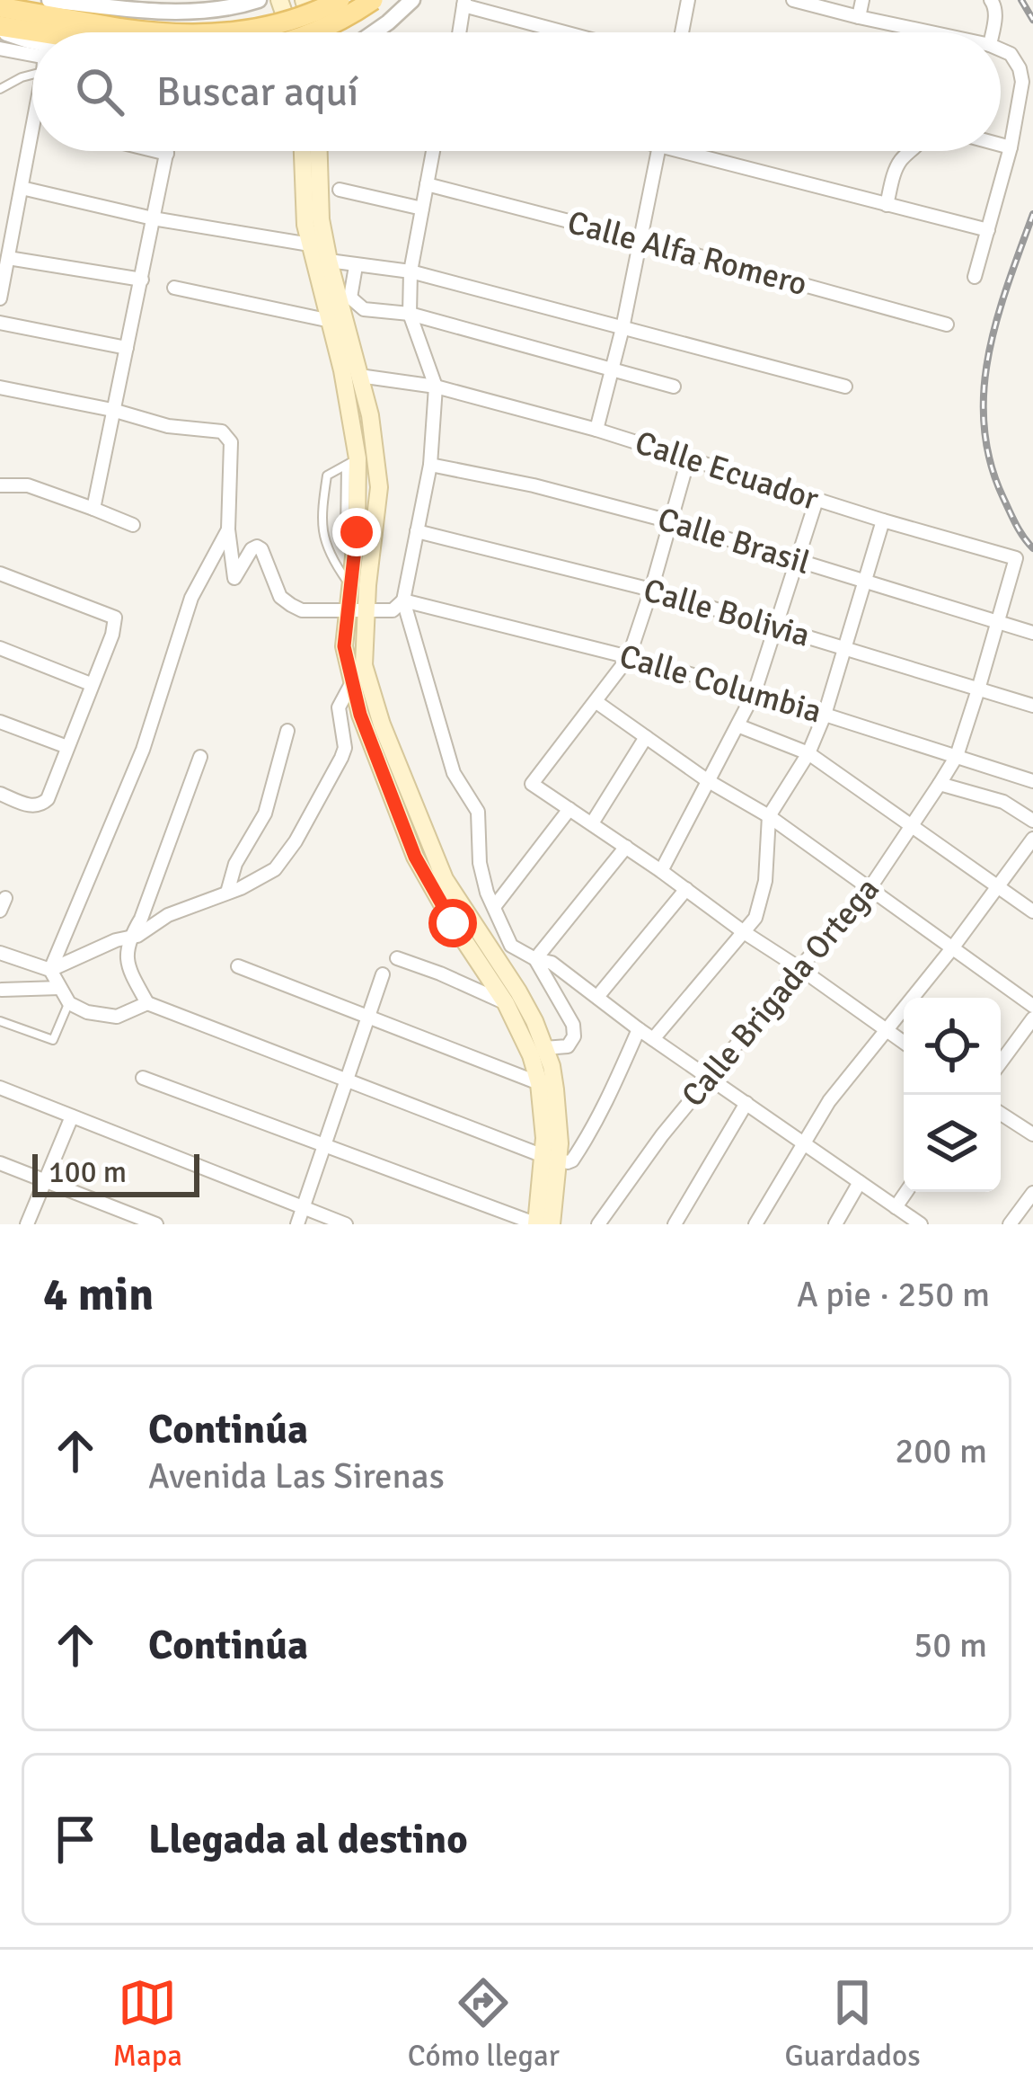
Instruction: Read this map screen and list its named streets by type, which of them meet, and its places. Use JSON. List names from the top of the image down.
{
  "streets": {
    "street": [
      "Calle Alfa Romero",
      "Calle Ecuador",
      "Calle Brasil",
      "Calle Bolivia",
      "Calle Columbia",
      "Calle Brigada Ortega"
    ]
  },
  "crossings": [
    ["Calle Ecuador", "Calle Brigada Ortega"],
    ["Calle Brasil", "Calle Brigada Ortega"],
    ["Calle Bolivia", "Calle Brigada Ortega"],
    ["Calle Columbia", "Calle Brigada Ortega"]
  ],
  "scale_bar": "100 m",
  "page": {
    "search": "Buscar aquí",
    "scale": "100 m",
    "heading": ["4 min", "A pie · 250 m"],
    "list": [
      ["Continúa", "Avenida Las Sirenas", "200 m"],
      ["Continúa", "50 m"],
      "Llegada al destino"
    ],
    "nav": ["Mapa", "Cómo llegar", "Guardados"]
  }
}
